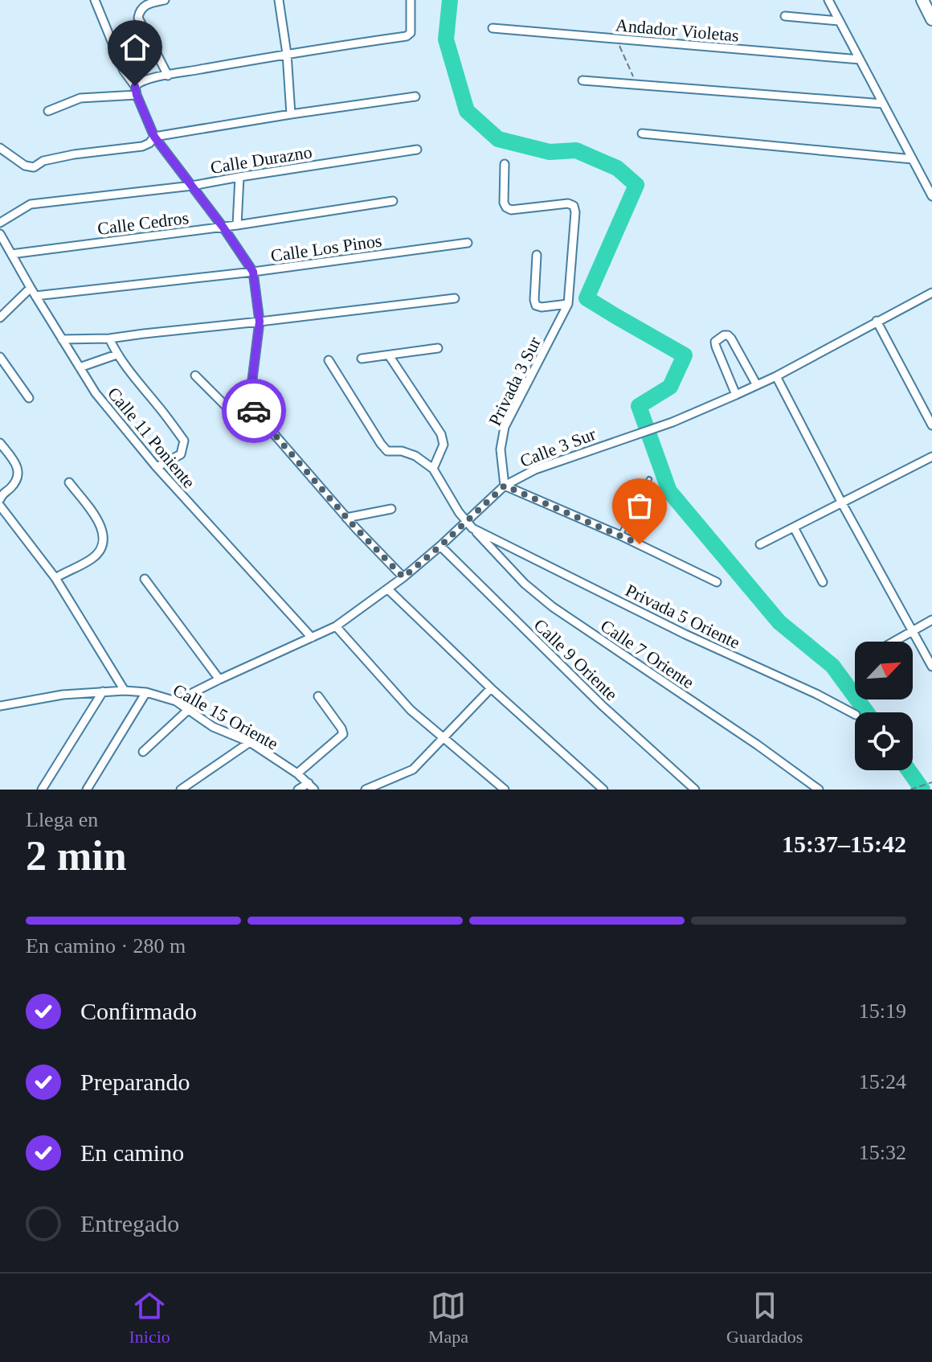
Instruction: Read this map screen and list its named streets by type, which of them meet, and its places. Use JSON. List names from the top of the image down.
{
  "streets": {
    "street": [
      "Andador Violetas",
      "Calle Durazno",
      "Calle Cedros",
      "Calle Los Pinos",
      "Privada 3 Sur",
      "Calle 11 Poniente",
      "Calle 3 Sur",
      "Privada 5 Oriente",
      "Calle 7 Oriente",
      "Calle 9 Oriente",
      "Calle 15 Oriente"
    ]
  },
  "crossings": [
    ["Calle Cedros", "Calle 11 Poniente"],
    ["Calle Los Pinos", "Calle 11 Poniente"],
    ["Privada 3 Sur", "Calle 3 Sur"],
    ["Calle 11 Poniente", "Calle 3 Sur"],
    ["Calle 3 Sur", "Privada 5 Oriente"],
    ["Calle 3 Sur", "Calle 9 Oriente"],
    ["Calle 3 Sur", "Calle 15 Oriente"],
    ["Privada 5 Oriente", "Calle 7 Oriente"]
  ],
  "north": "top right",
  "page": {
    "heading": ["2 min", "Llega en", "15:37–15:42"],
    "bar": "En camino · 280 m",
    "list": [
      ["Confirmado", "15:19"],
      ["Preparando", "15:24"],
      ["En camino", "15:32"],
      "Entregado"
    ],
    "tabs": ["Inicio", "Mapa", "Guardados"]
  }
}
